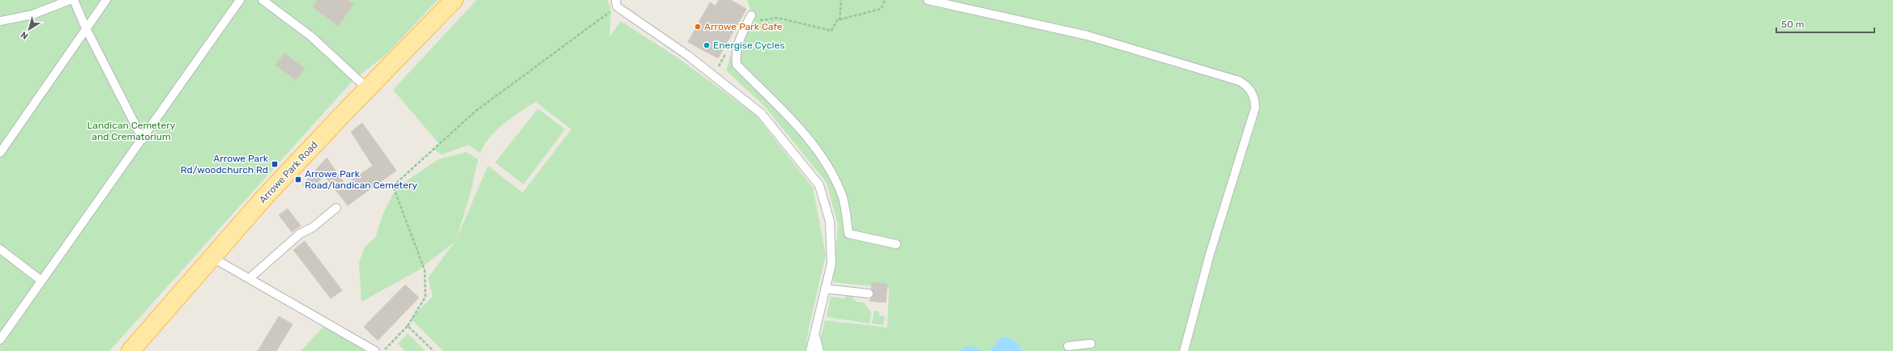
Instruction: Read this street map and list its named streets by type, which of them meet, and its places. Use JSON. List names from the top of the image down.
{
  "streets": {
    "main road": ["Arrowe Park Road"]
  },
  "parks": ["Landican Cemetery and Crematorium"],
  "places": {
    "other": ["Arrowe Park Cafe", "Energise Cycles"],
    "transit": ["Arrowe Park Rd/woodchurch Rd", "Arrowe Park Road/landican Cemetery"]
  },
  "scale_bar": "50 m",
  "north": "bottom left"
}
